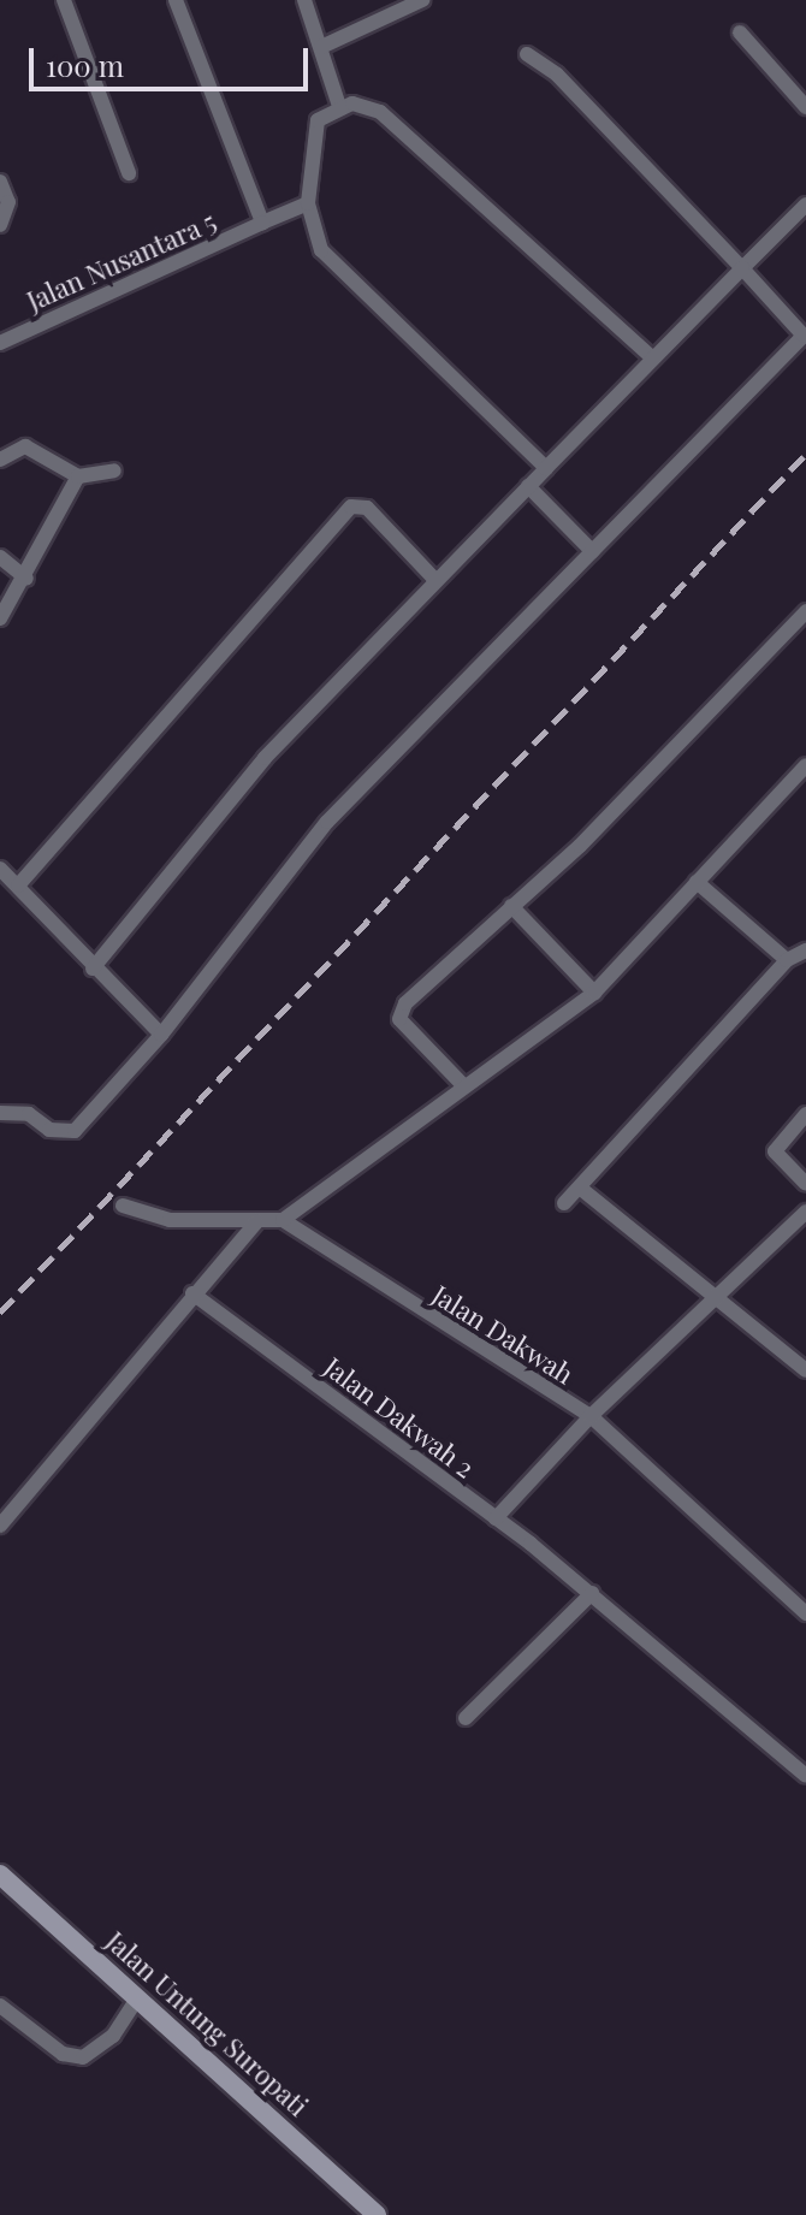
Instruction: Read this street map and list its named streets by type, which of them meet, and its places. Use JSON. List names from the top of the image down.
{
  "streets": {
    "main road": ["Jalan Untung Suropati"],
    "street": ["Jalan Nusantara 5", "Jalan Dakwah", "Jalan Dakwah 2"]
  },
  "scale_bar": "100 m"
}
